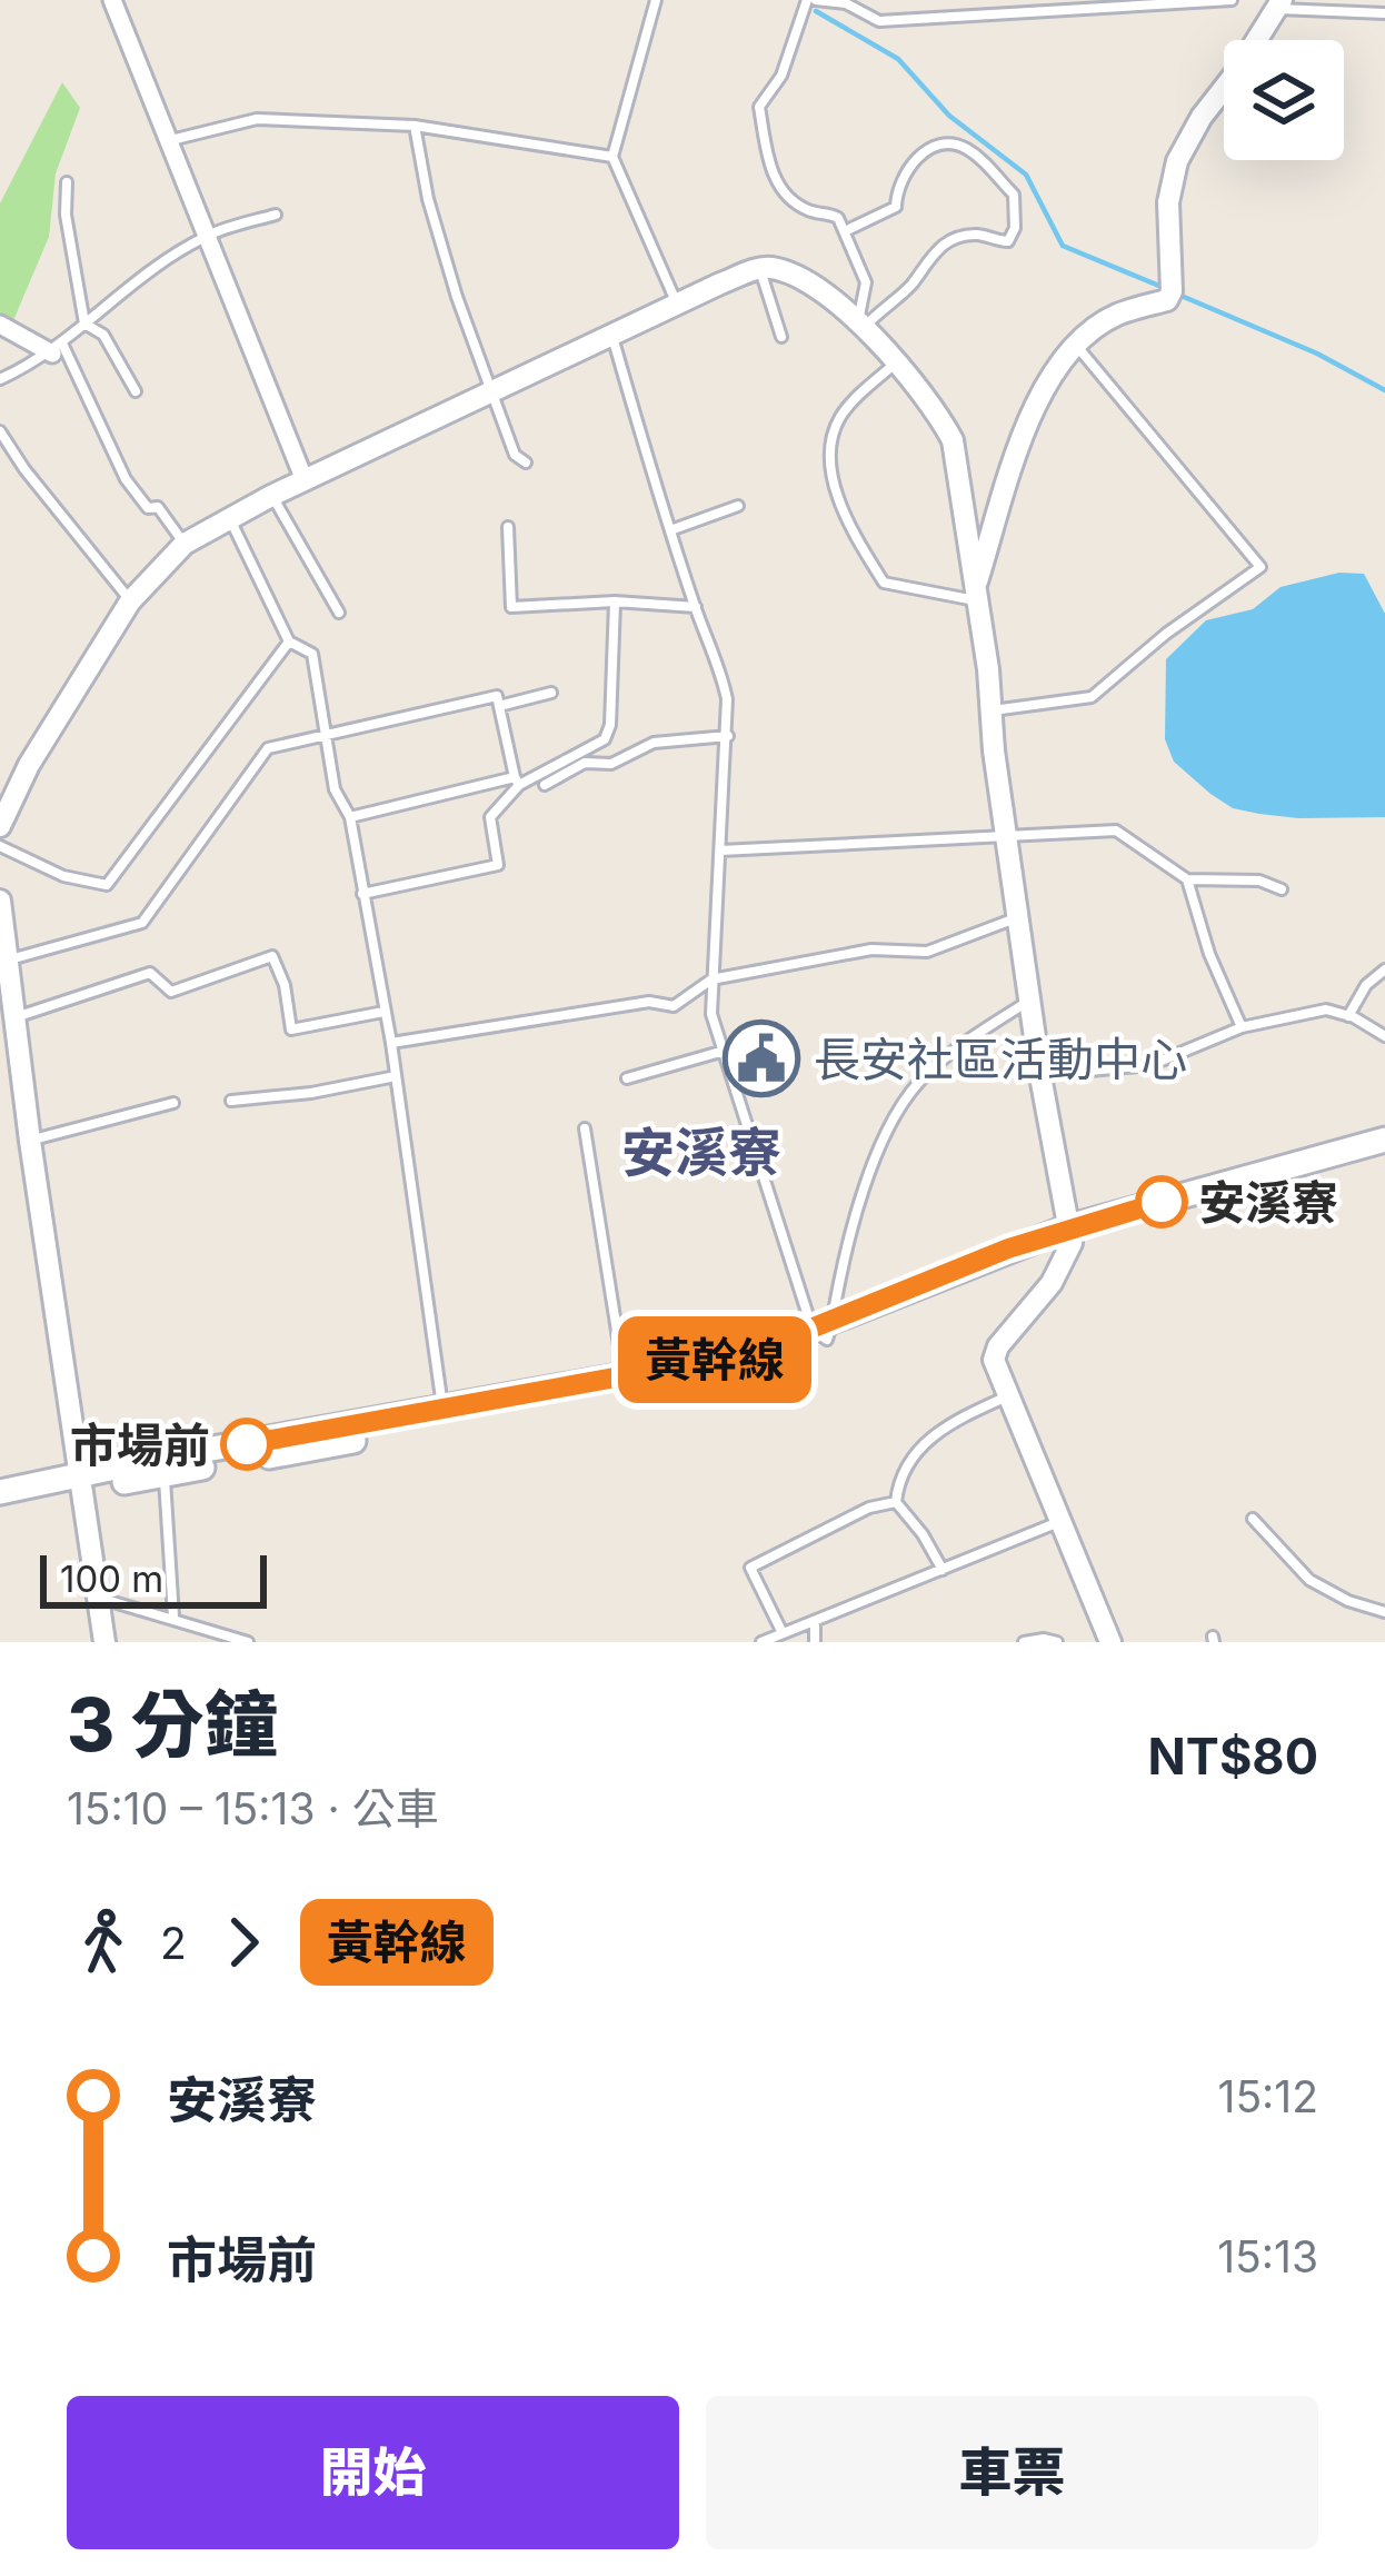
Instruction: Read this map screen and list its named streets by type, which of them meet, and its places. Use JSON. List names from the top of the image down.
{
  "districts": ["安溪寮"],
  "places": {
    "public building": ["長安社區活動中心"],
    "other": ["安溪寮", "市場前"]
  },
  "lines": ["bus line 黃幹線"],
  "scale_bar": "100 m",
  "page": {
    "on_map": "黃幹線",
    "scale": "100 m",
    "heading": ["3 分鐘", "15:10 – 15:13 · 公車", "NT$80"],
    "legs": ["2", "黃幹線"],
    "list": [
      {
        "name": "安溪寮",
        "value": "15:12"
      },
      {
        "name": "市場前",
        "value": "15:13"
      }
    ],
    "buttons": ["開始", "車票"]
  }
}
